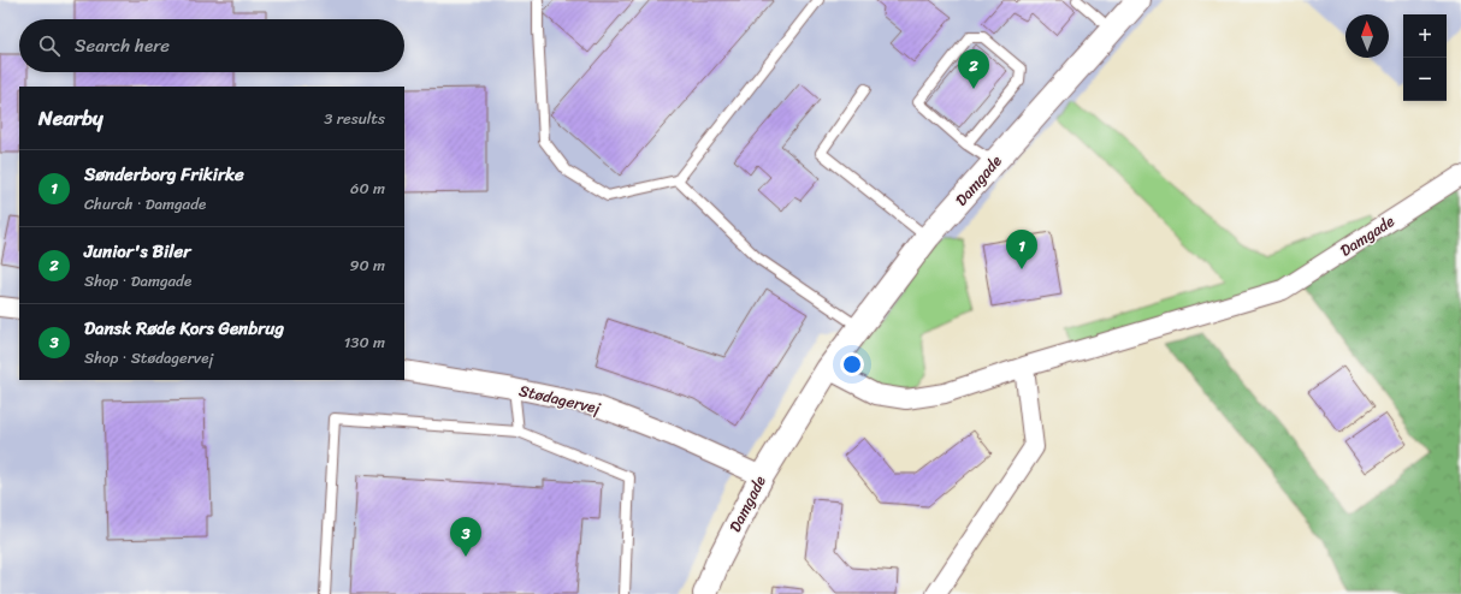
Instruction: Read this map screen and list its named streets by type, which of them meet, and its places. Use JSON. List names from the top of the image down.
{
  "streets": {
    "street": ["Damgade", "Stødagervej"]
  },
  "crossings": [
    ["Damgade", "Stødagervej"]
  ],
  "north": "top",
  "page": {
    "map_buttons": ["+", "−"],
    "search": "Search here",
    "pins": ["2", "1", "3"],
    "heading": ["Nearby", "3 results"],
    "list": [
      {
        "mark": "1",
        "name": "Sønderborg Frikirke",
        "note": "Church · Damgade",
        "value": "60 m"
      },
      {
        "mark": "2",
        "name": "Junior's Biler",
        "note": "Shop · Damgade",
        "value": "90 m"
      },
      {
        "mark": "3",
        "name": "Dansk Røde Kors Genbrug",
        "note": "Shop · Stødagervej",
        "value": "130 m"
      }
    ]
  }
}
